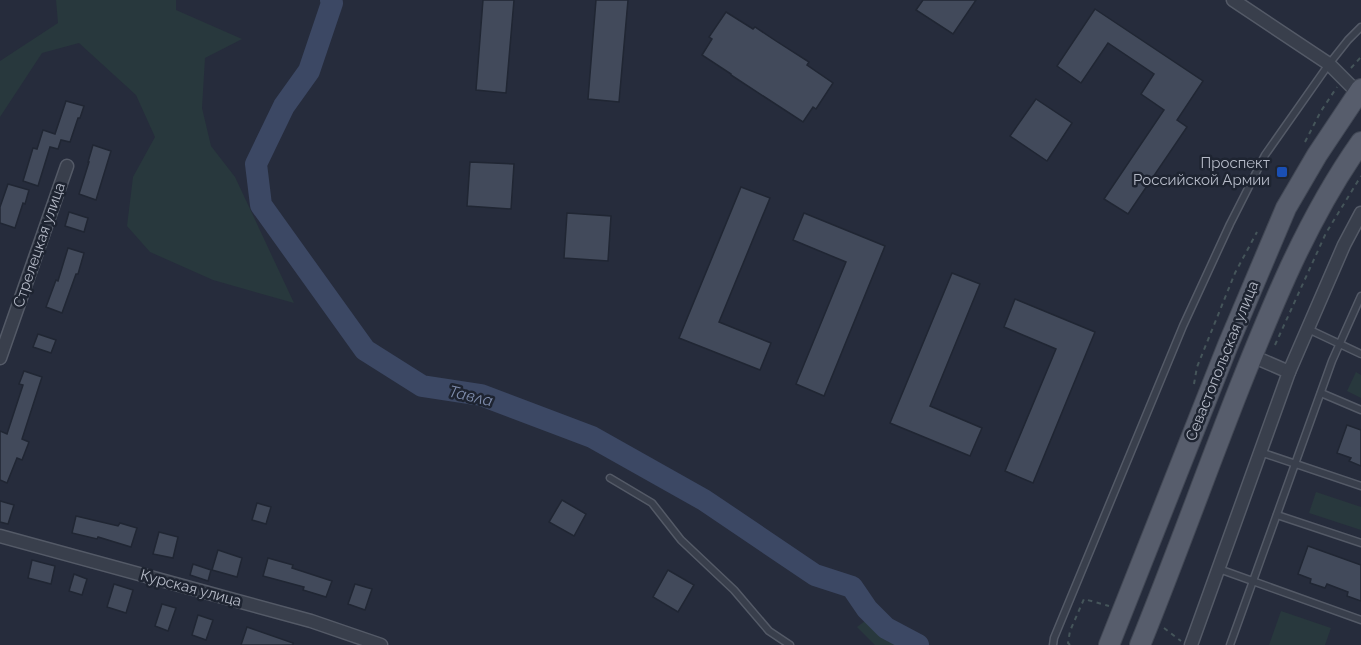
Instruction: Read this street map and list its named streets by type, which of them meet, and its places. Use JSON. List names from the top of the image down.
{
  "streets": {
    "main road": ["Севастопольская улица"],
    "street": ["Стрелецкая улица", "Курская улица"]
  },
  "water": ["Тавла"],
  "places": {
    "transit": ["Проспект Российской Армии"]
  }
}
